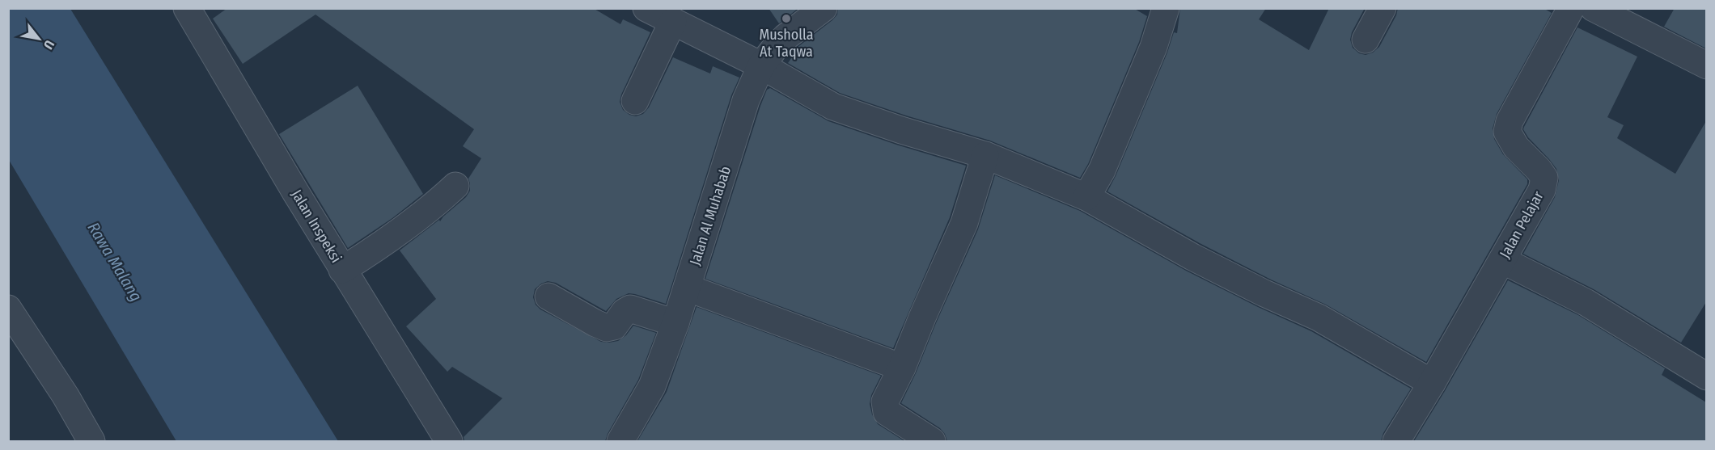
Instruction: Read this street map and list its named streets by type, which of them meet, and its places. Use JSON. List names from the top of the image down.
{
  "streets": {
    "street": ["Jalan Al Muhabab", "Jalan Pelajar", "Jalan Inspeksi"]
  },
  "water": ["Rawa Malang"],
  "places": ["Musholla At Taqwa"],
  "north": "bottom right"
}
